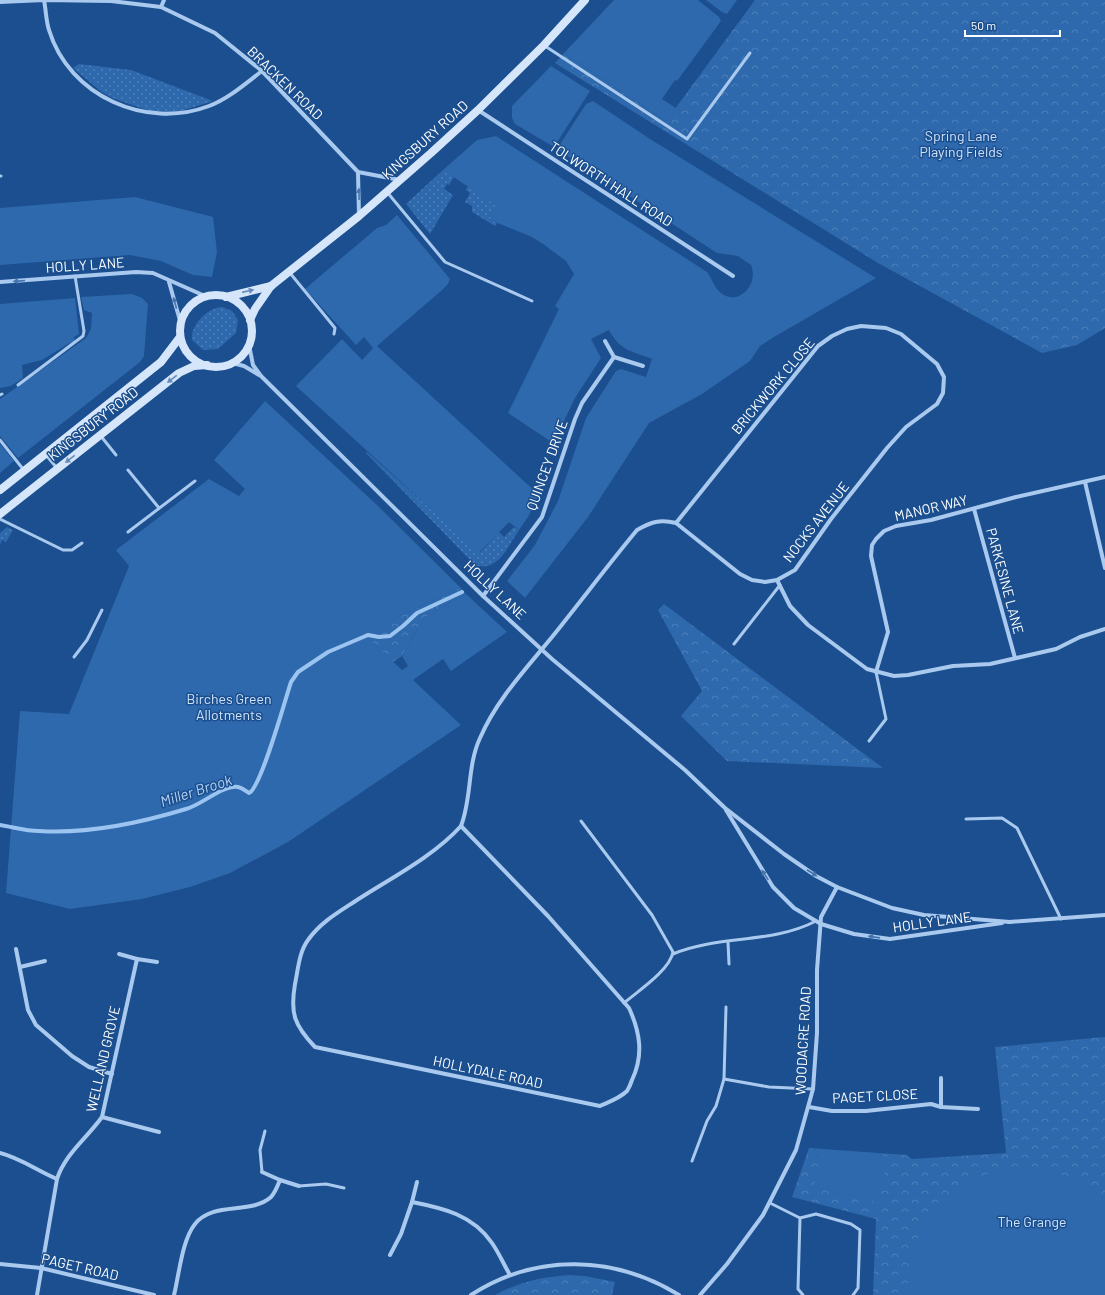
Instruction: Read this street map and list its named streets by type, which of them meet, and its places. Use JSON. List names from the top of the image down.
{
  "streets": {
    "street": [
      "BRACKEN ROAD",
      "KINGSBURY ROAD",
      "TOLWORTH HALL ROAD",
      "HOLLY LANE",
      "BRICKWORK CLOSE",
      "QUINCEY DRIVE",
      "MANOR WAY",
      "NOCKS AVENUE",
      "PARKESINE LANE",
      "WOODACRE ROAD",
      "WELLAND GROVE",
      "HOLLYDALE ROAD",
      "PAGET CLOSE",
      "PAGET ROAD"
    ]
  },
  "crossings": [
    ["KINGSBURY ROAD", "TOLWORTH HALL ROAD"],
    ["KINGSBURY ROAD", "HOLLY LANE"],
    ["HOLLY LANE", "QUINCEY DRIVE"],
    ["HOLLY LANE", "WOODACRE ROAD"],
    ["HOLLY LANE", "HOLLYDALE ROAD"],
    ["BRICKWORK CLOSE", "NOCKS AVENUE"],
    ["MANOR WAY", "PARKESINE LANE"],
    ["WOODACRE ROAD", "PAGET CLOSE"],
    ["WELLAND GROVE", "PAGET ROAD"]
  ],
  "water": ["Miller Brook"],
  "parks": ["Spring Lane Playing Fields", "Birches Green Allotments", "The Grange"],
  "scale_bar": "50 m"
}
